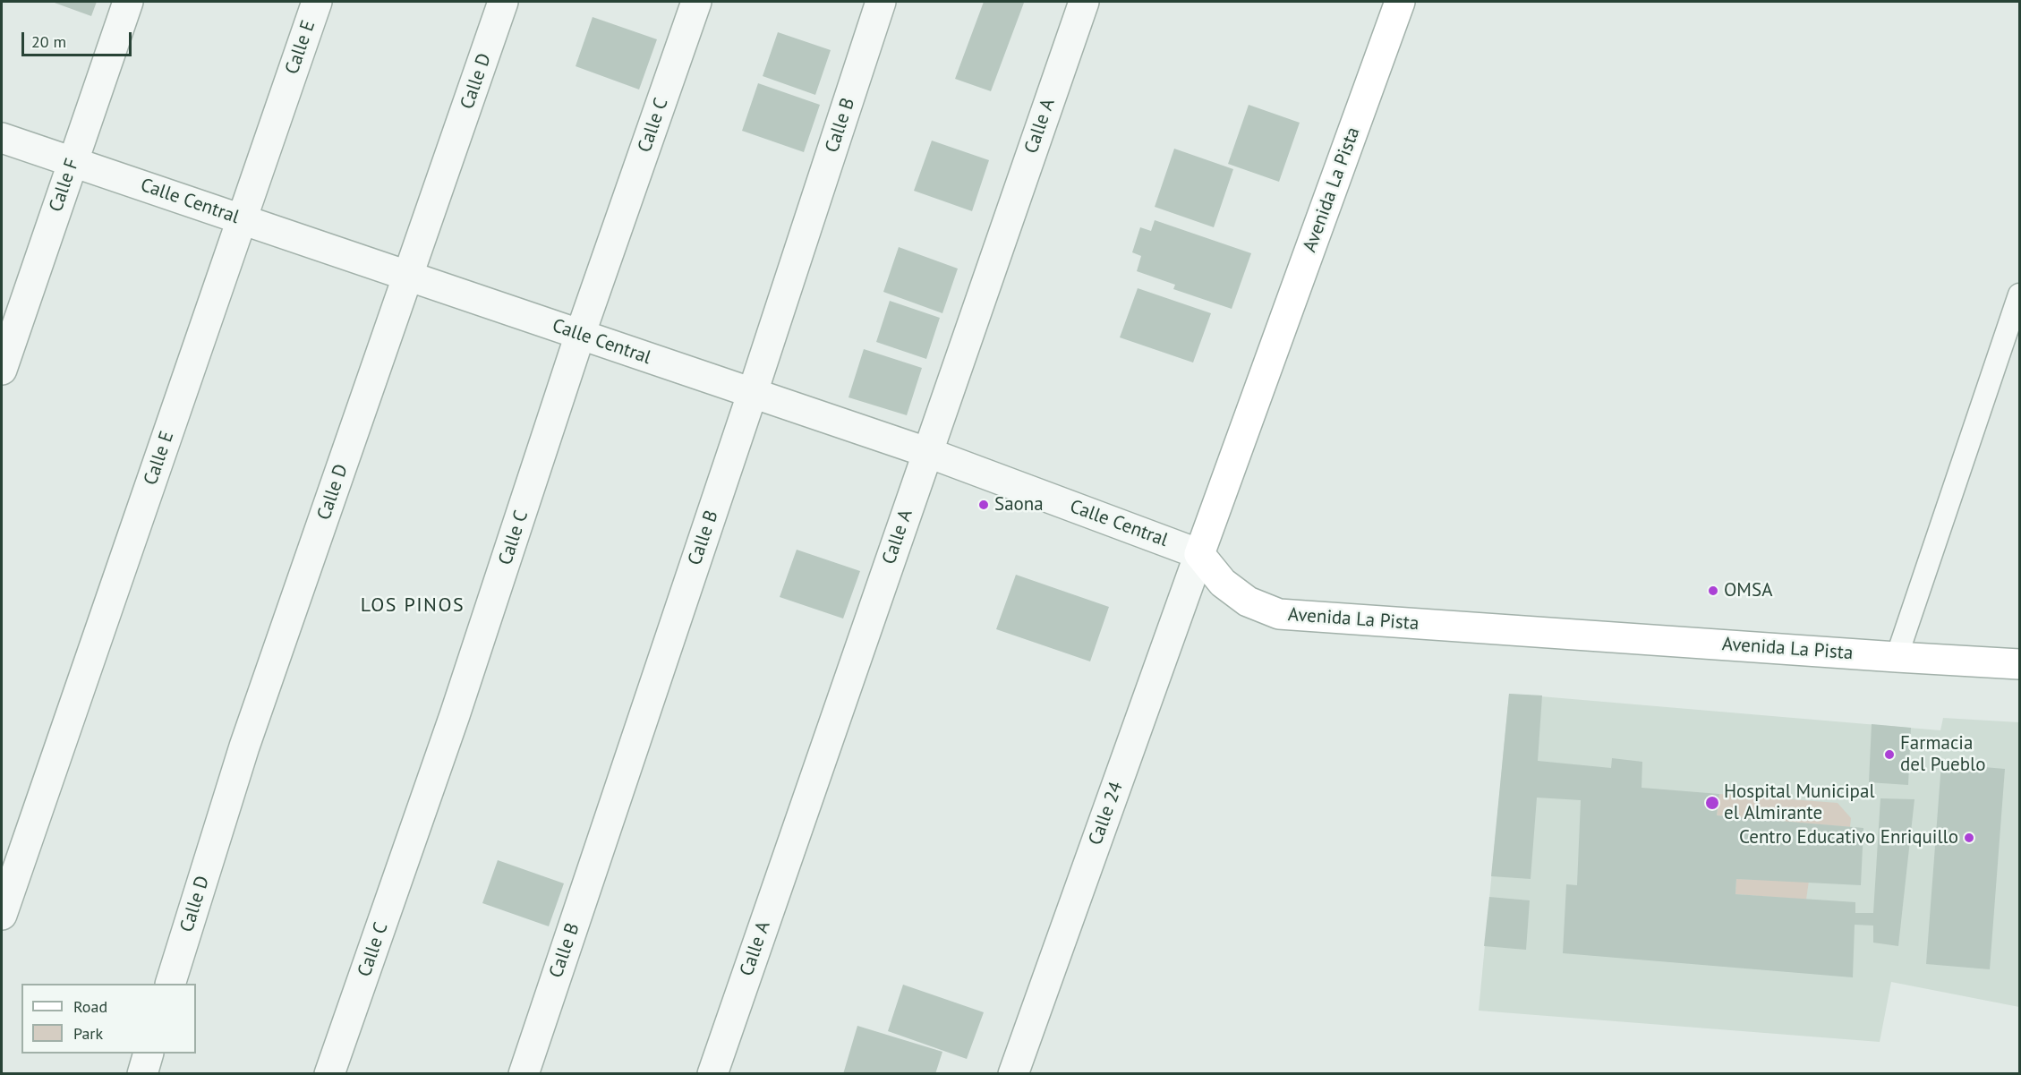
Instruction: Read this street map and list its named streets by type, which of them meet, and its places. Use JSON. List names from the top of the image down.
{
  "streets": {
    "main road": ["Avenida La Pista"],
    "street": [
      "Calle E",
      "Calle D",
      "Calle C",
      "Calle B",
      "Calle A",
      "Calle F",
      "Calle Central",
      "Calle 24"
    ]
  },
  "crossings": [
    ["Calle E", "Calle Central"],
    ["Calle D", "Calle Central"],
    ["Calle C", "Calle Central"],
    ["Calle B", "Calle Central"],
    ["Calle A", "Calle Central"],
    ["Calle F", "Calle Central"],
    ["Avenida La Pista", "Calle Central"],
    ["Avenida La Pista", "Calle 24"],
    ["Calle Central", "Calle 24"]
  ],
  "districts": ["LOS PINOS"],
  "places": [
    "Saona",
    "OMSA",
    "Farmacia del Pueblo",
    "Hospital Municipal el Almirante",
    "Centro Educativo Enriquillo"
  ],
  "legend": ["Road", "Park"],
  "scale_bar": "20 m"
}
